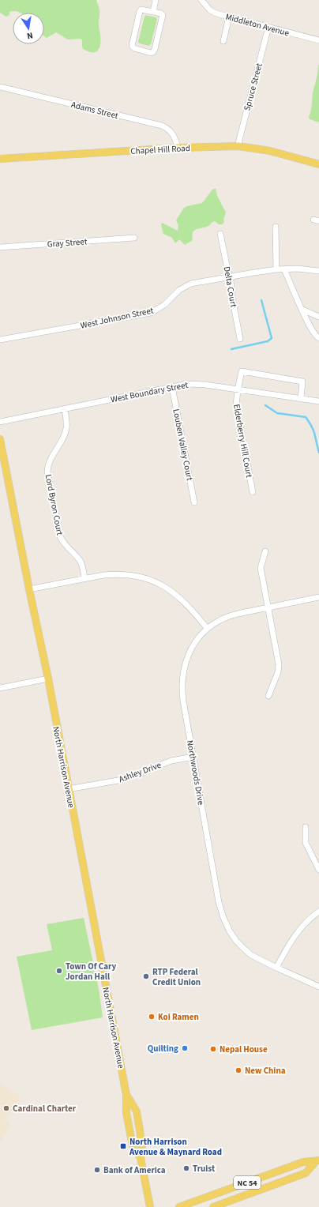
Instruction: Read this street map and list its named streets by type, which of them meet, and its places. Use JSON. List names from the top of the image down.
{
  "streets": {
    "main road": ["Chapel Hill Road", "North Harrison Avenue", "NC 54"],
    "street": [
      "Middleton Avenue",
      "Spruce Street",
      "Adams Street",
      "Gray Street",
      "Delta Court",
      "West Johnson Street",
      "West Boundary Street",
      "Elderberry Hill Court",
      "Louben Valley Court",
      "Lord Byron Court",
      "Ashley Drive",
      "Northwoods Drive"
    ]
  },
  "crossings": [
    ["Middleton Avenue", "Spruce Street"],
    ["Spruce Street", "Chapel Hill Road"],
    ["Adams Street", "Chapel Hill Road"],
    ["Delta Court", "West Johnson Street"],
    ["West Boundary Street", "Elderberry Hill Court"],
    ["West Boundary Street", "Louben Valley Court"],
    ["West Boundary Street", "Lord Byron Court"],
    ["North Harrison Avenue", "Ashley Drive"],
    ["Ashley Drive", "Northwoods Drive"]
  ],
  "places": {
    "other": [
      "Town Of Cary Jordan Hall",
      "RTP Federal Credit Union",
      "Koi Ramen",
      "Quilting",
      "Nepal House",
      "New China",
      "Cardinal Charter",
      "Truist",
      "Bank of America"
    ],
    "transit": ["North Harrison Avenue & Maynard Road"]
  },
  "north": "bottom"
}
